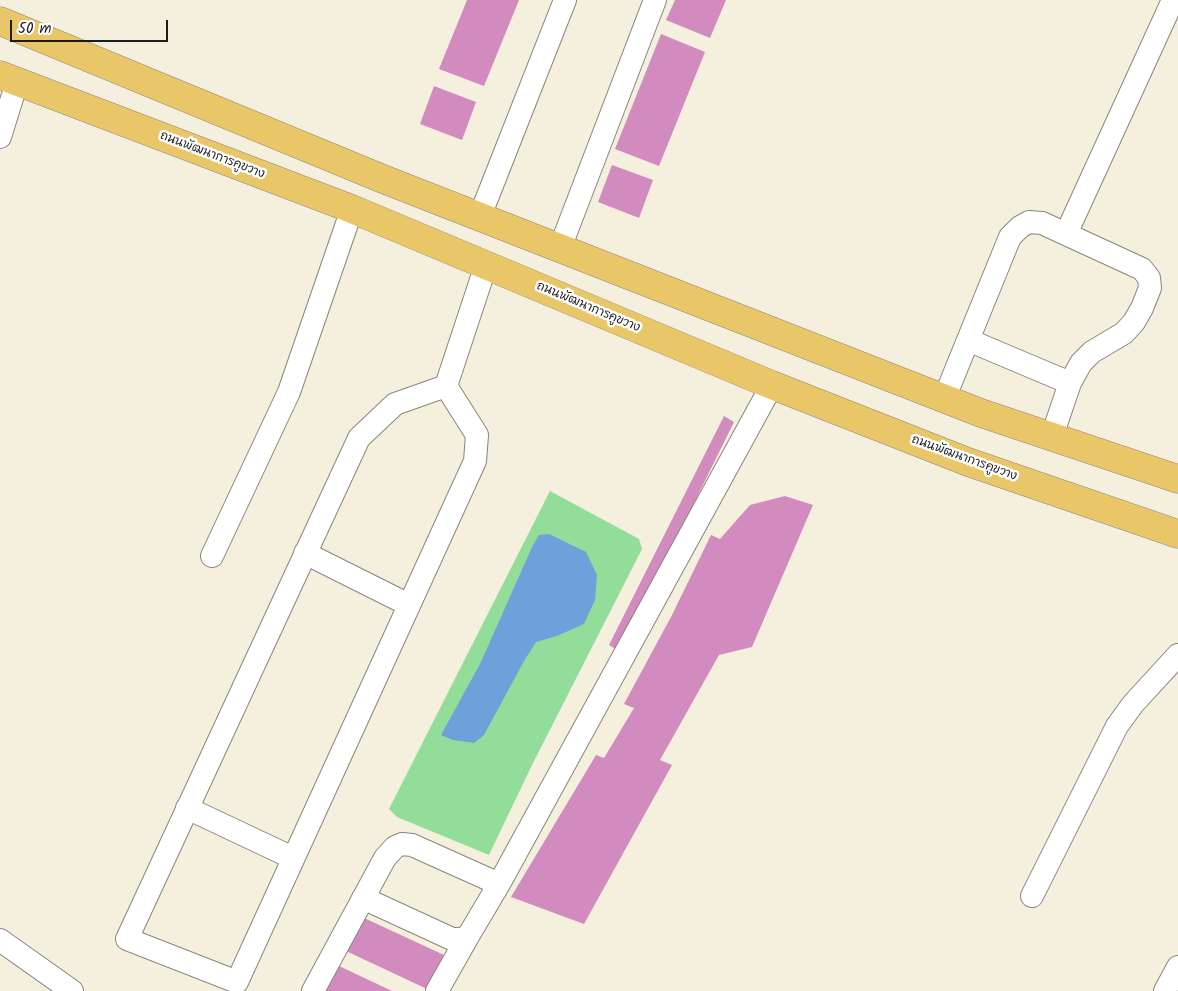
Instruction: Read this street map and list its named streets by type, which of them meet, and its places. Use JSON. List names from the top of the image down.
{
  "streets": {
    "main road": ["ถนนพัฒนาการคูขวาง"]
  },
  "scale_bar": "50 m"
}
